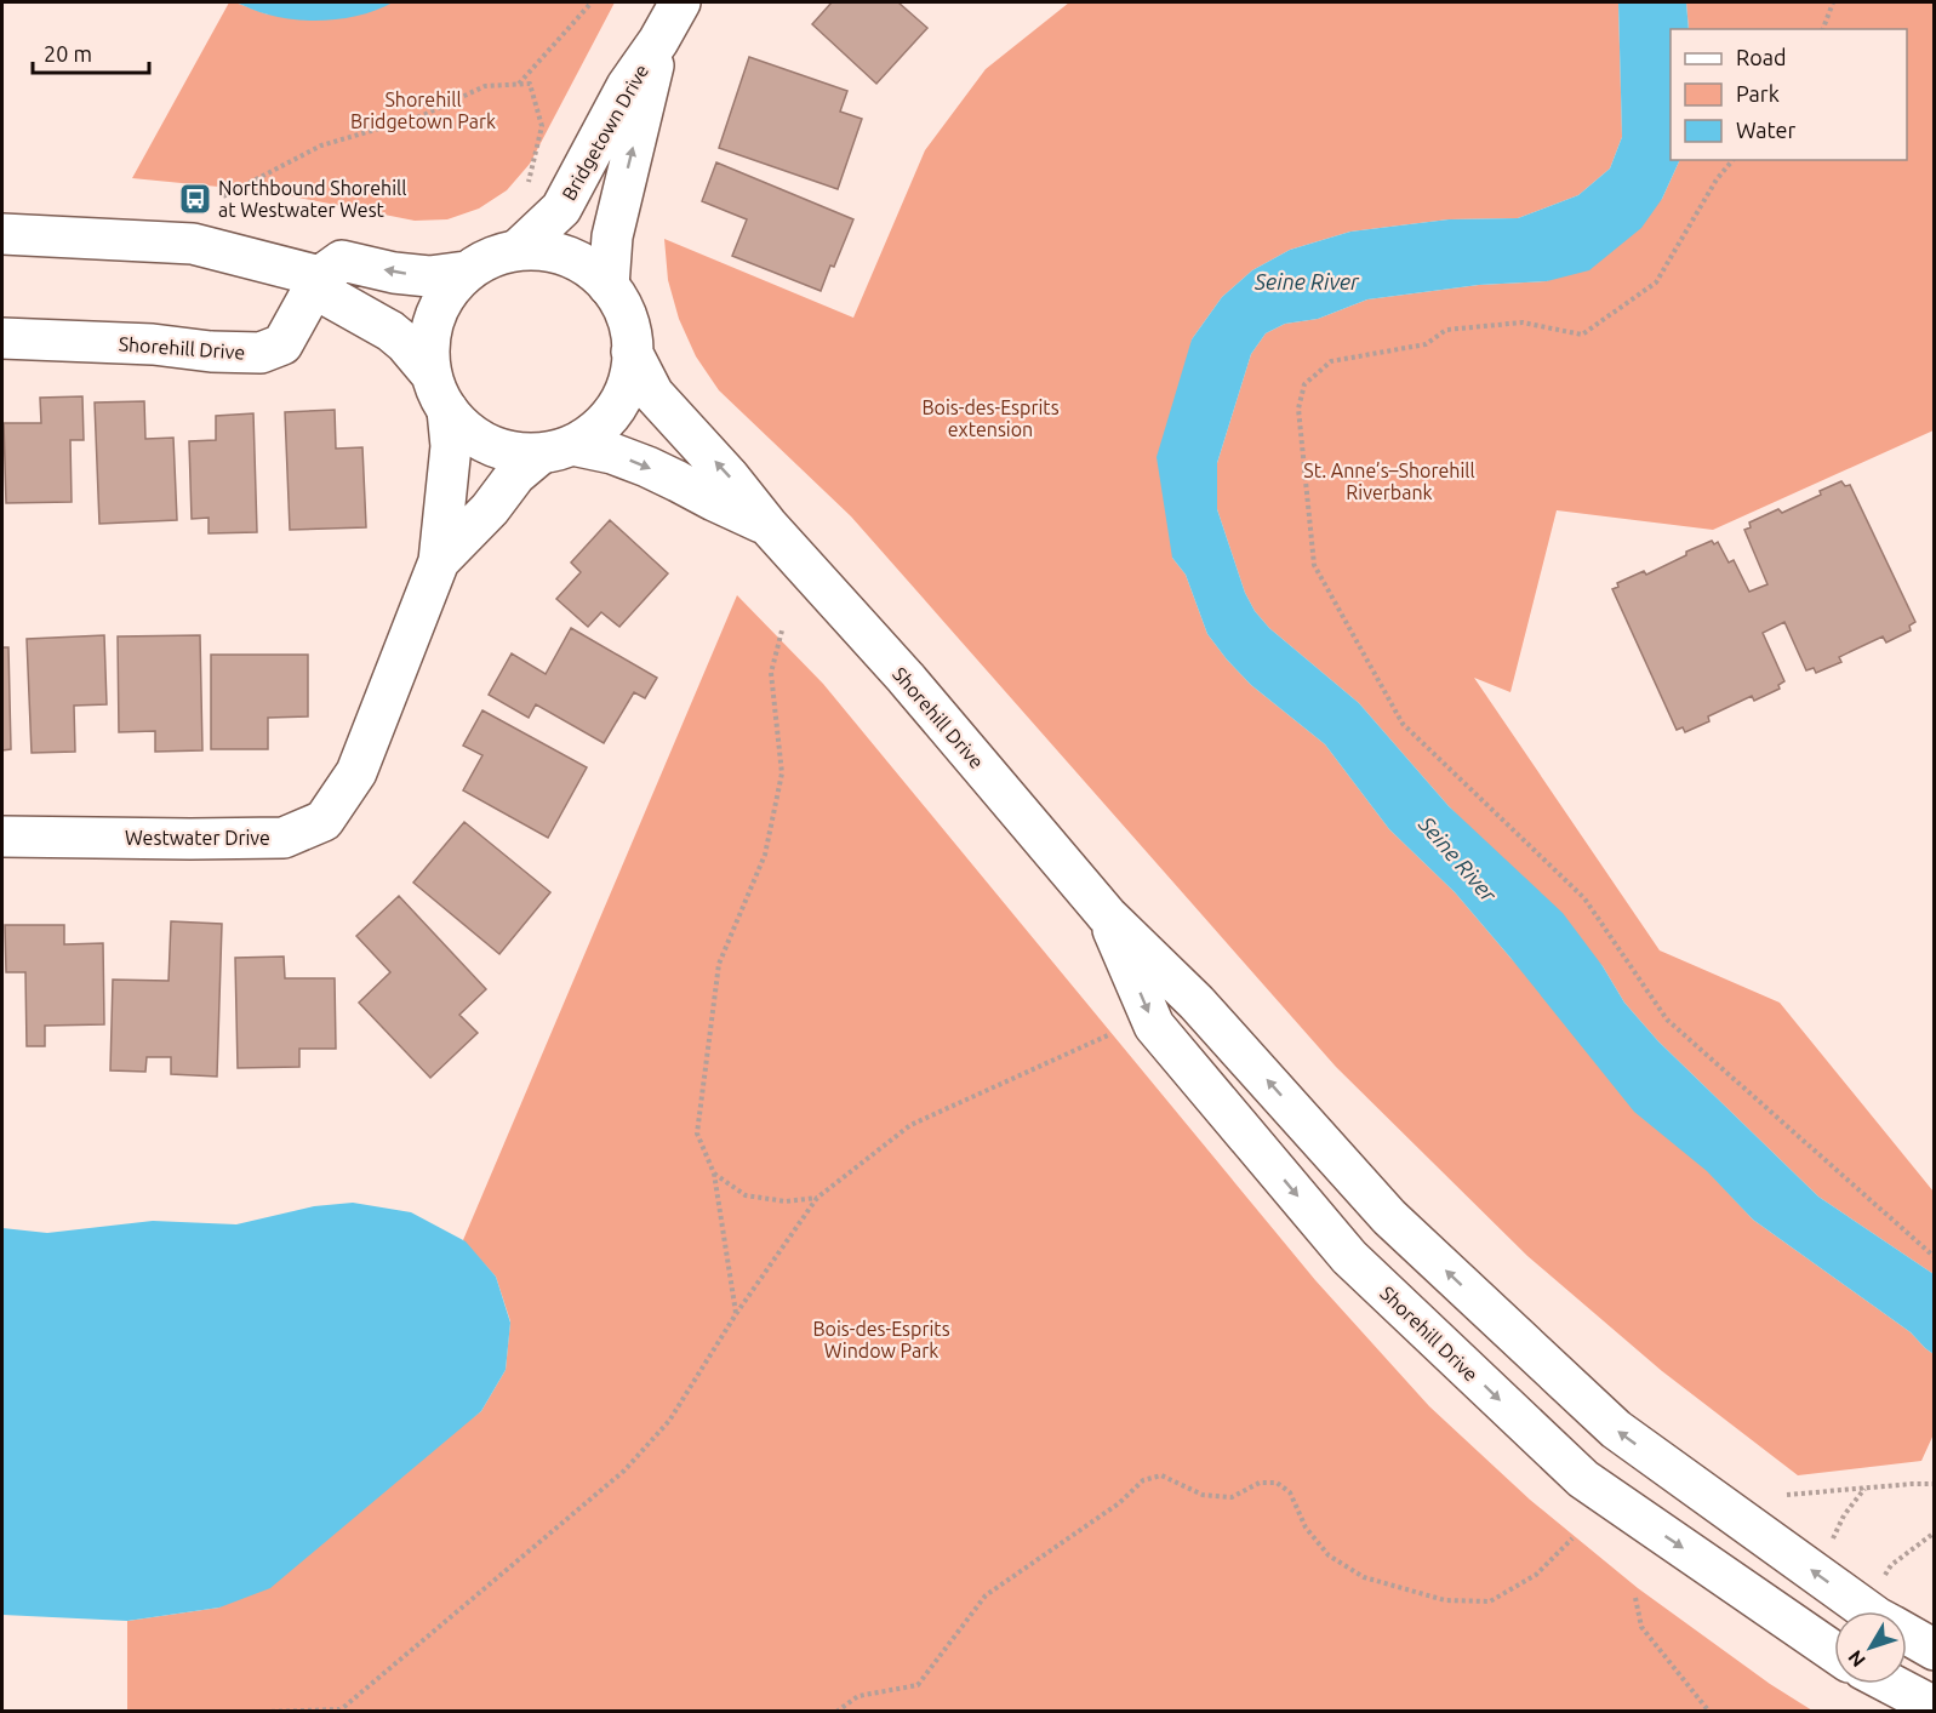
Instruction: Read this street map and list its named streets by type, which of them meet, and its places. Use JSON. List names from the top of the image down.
{
  "streets": {
    "street": ["Bridgetown Drive", "Shorehill Drive", "Westwater Drive"]
  },
  "crossings": [
    ["Bridgetown Drive", "Shorehill Drive"],
    ["Bridgetown Drive", "Westwater Drive"],
    ["Shorehill Drive", "Westwater Drive"]
  ],
  "water": ["Seine River"],
  "parks": [
    "Shorehill Bridgetown Park",
    "Bois-des-Esprits extension",
    "St. Anne’s–Shorehill Riverbank",
    "Bois-des-Esprits Window Park"
  ],
  "places": {
    "bus stop": ["Northbound Shorehill at Westwater West"]
  },
  "legend": ["Road", "Park", "Water"],
  "scale_bar": "20 m",
  "north": "bottom left"
}
